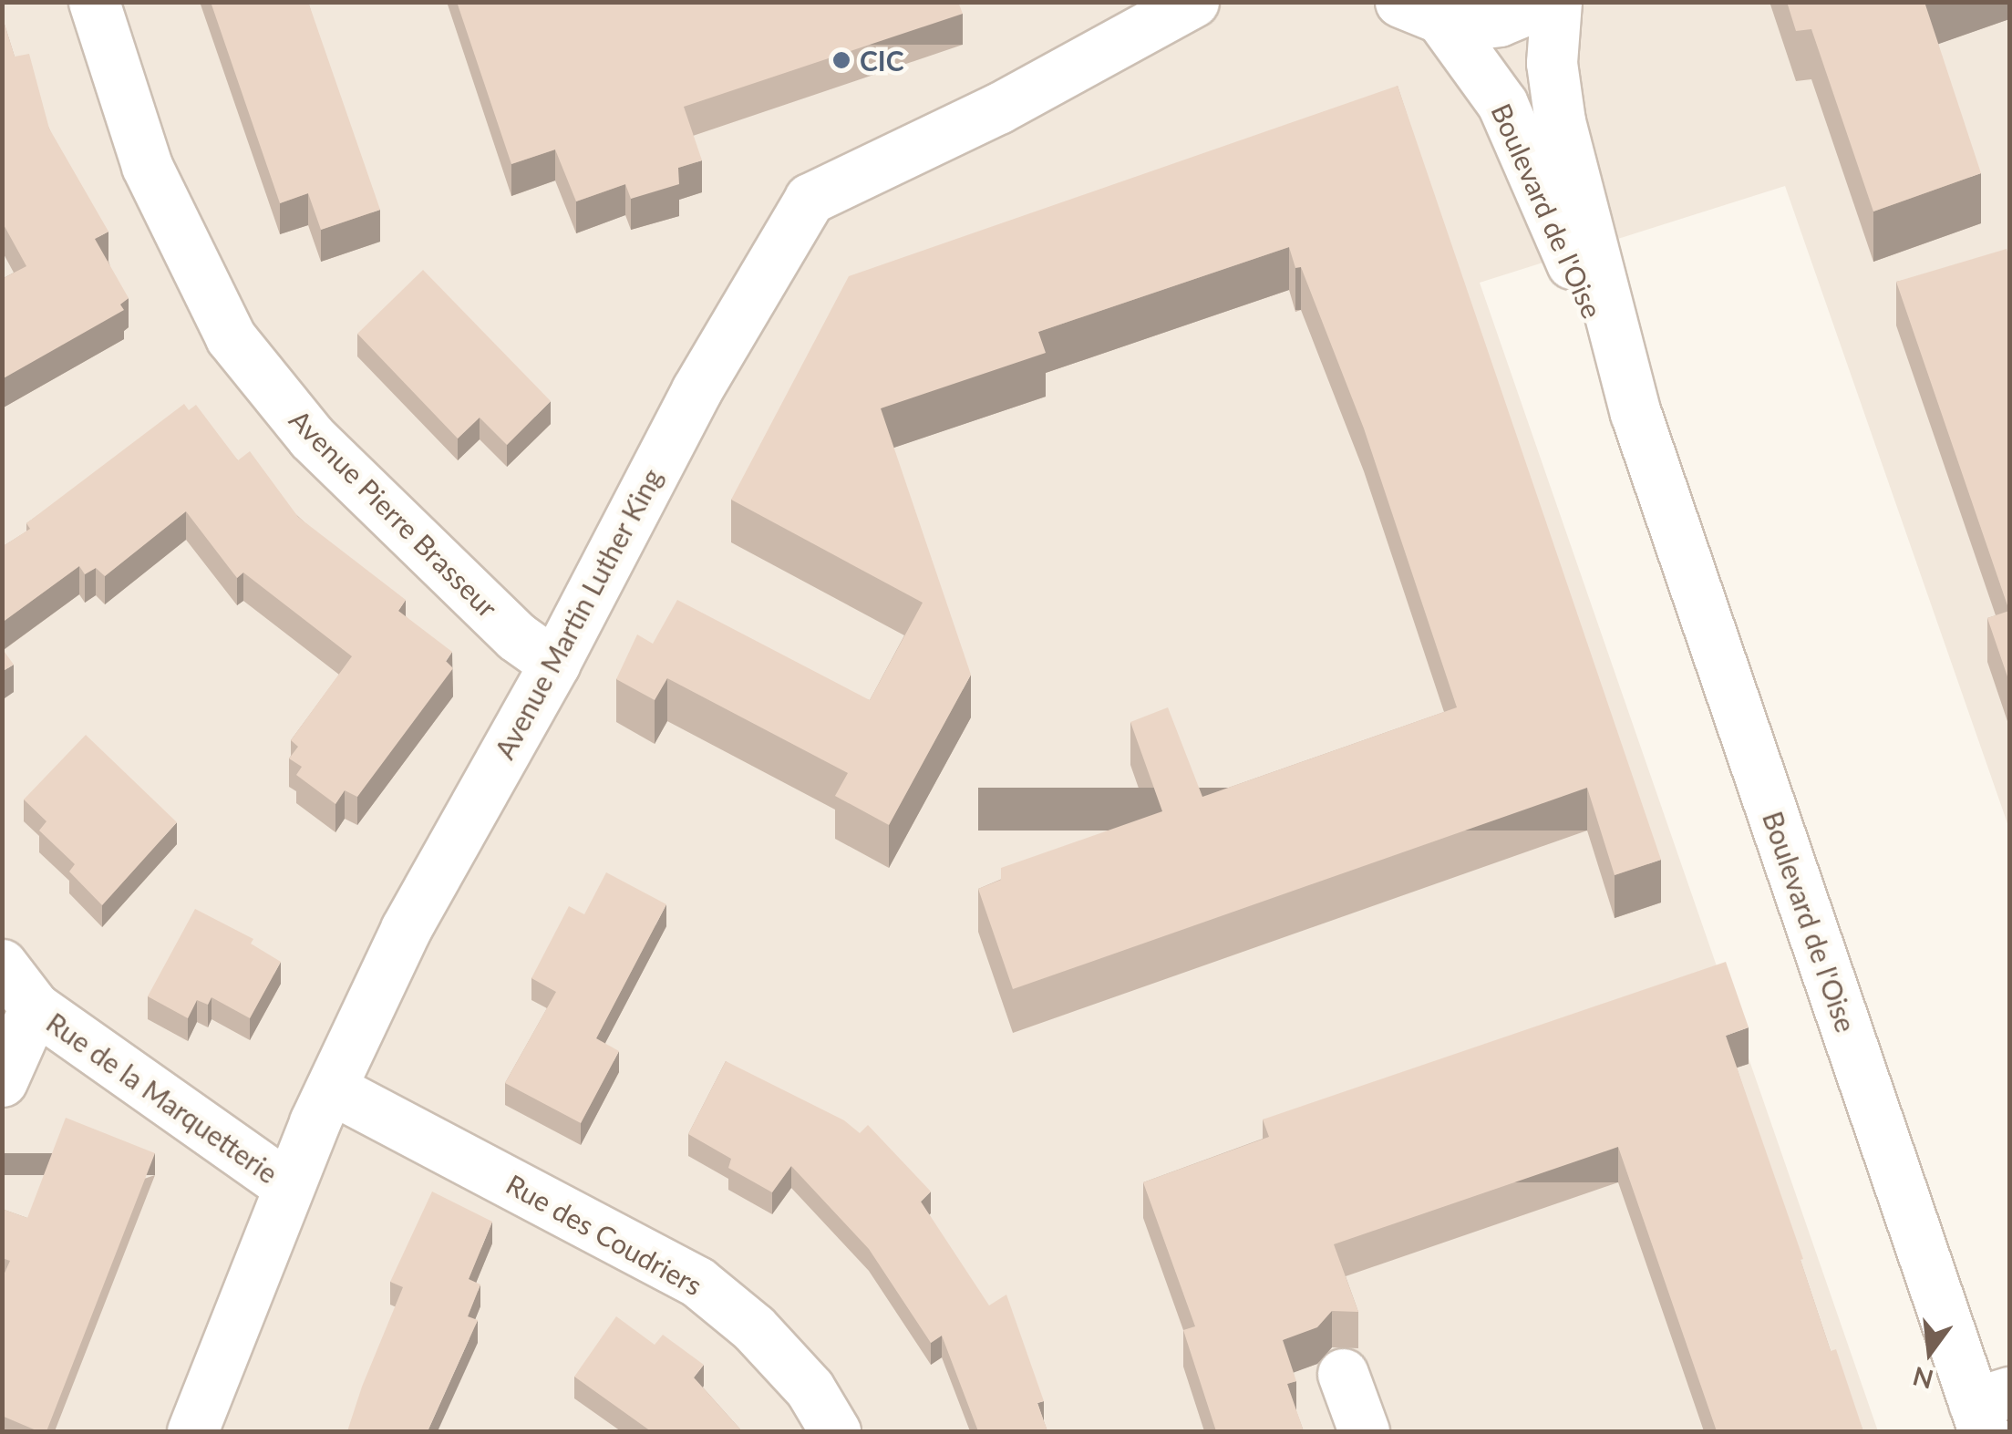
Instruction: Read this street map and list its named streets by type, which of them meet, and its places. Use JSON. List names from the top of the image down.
{
  "streets": {
    "street": [
      "Boulevard de l'Oise",
      "Avenue Pierre Brasseur",
      "Avenue Martin Luther King",
      "Rue de la Marquetterie",
      "Rue des Coudriers"
    ]
  },
  "crossings": [
    ["Avenue Pierre Brasseur", "Avenue Martin Luther King"],
    ["Avenue Martin Luther King", "Rue de la Marquetterie"],
    ["Avenue Martin Luther King", "Rue des Coudriers"]
  ],
  "places": ["CIC"],
  "north": "bottom"
}
